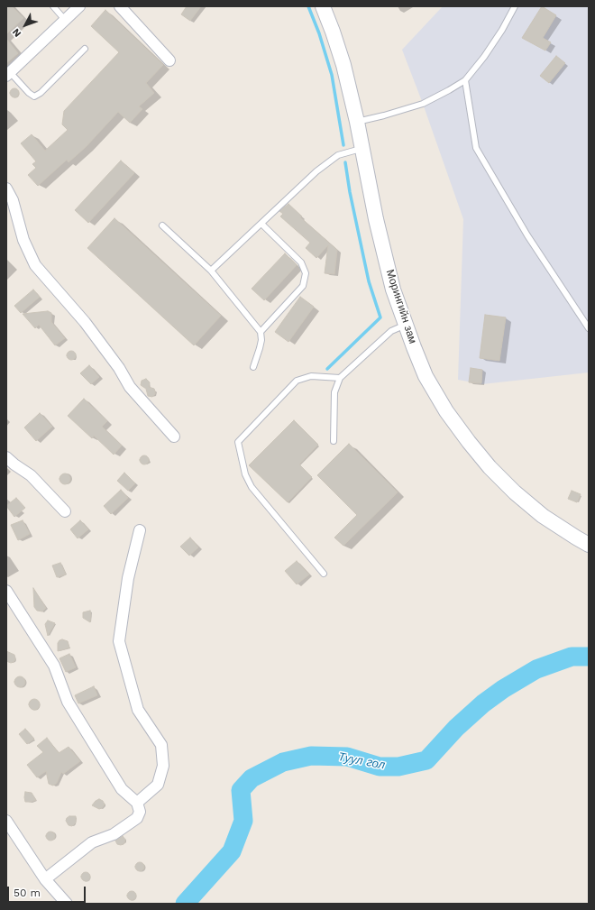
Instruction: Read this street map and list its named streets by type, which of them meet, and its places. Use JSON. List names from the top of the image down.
{
  "streets": {
    "main road": ["Морингийн зам"]
  },
  "water": ["Туул гол"],
  "scale_bar": "50 m",
  "north": "bottom left"
}
